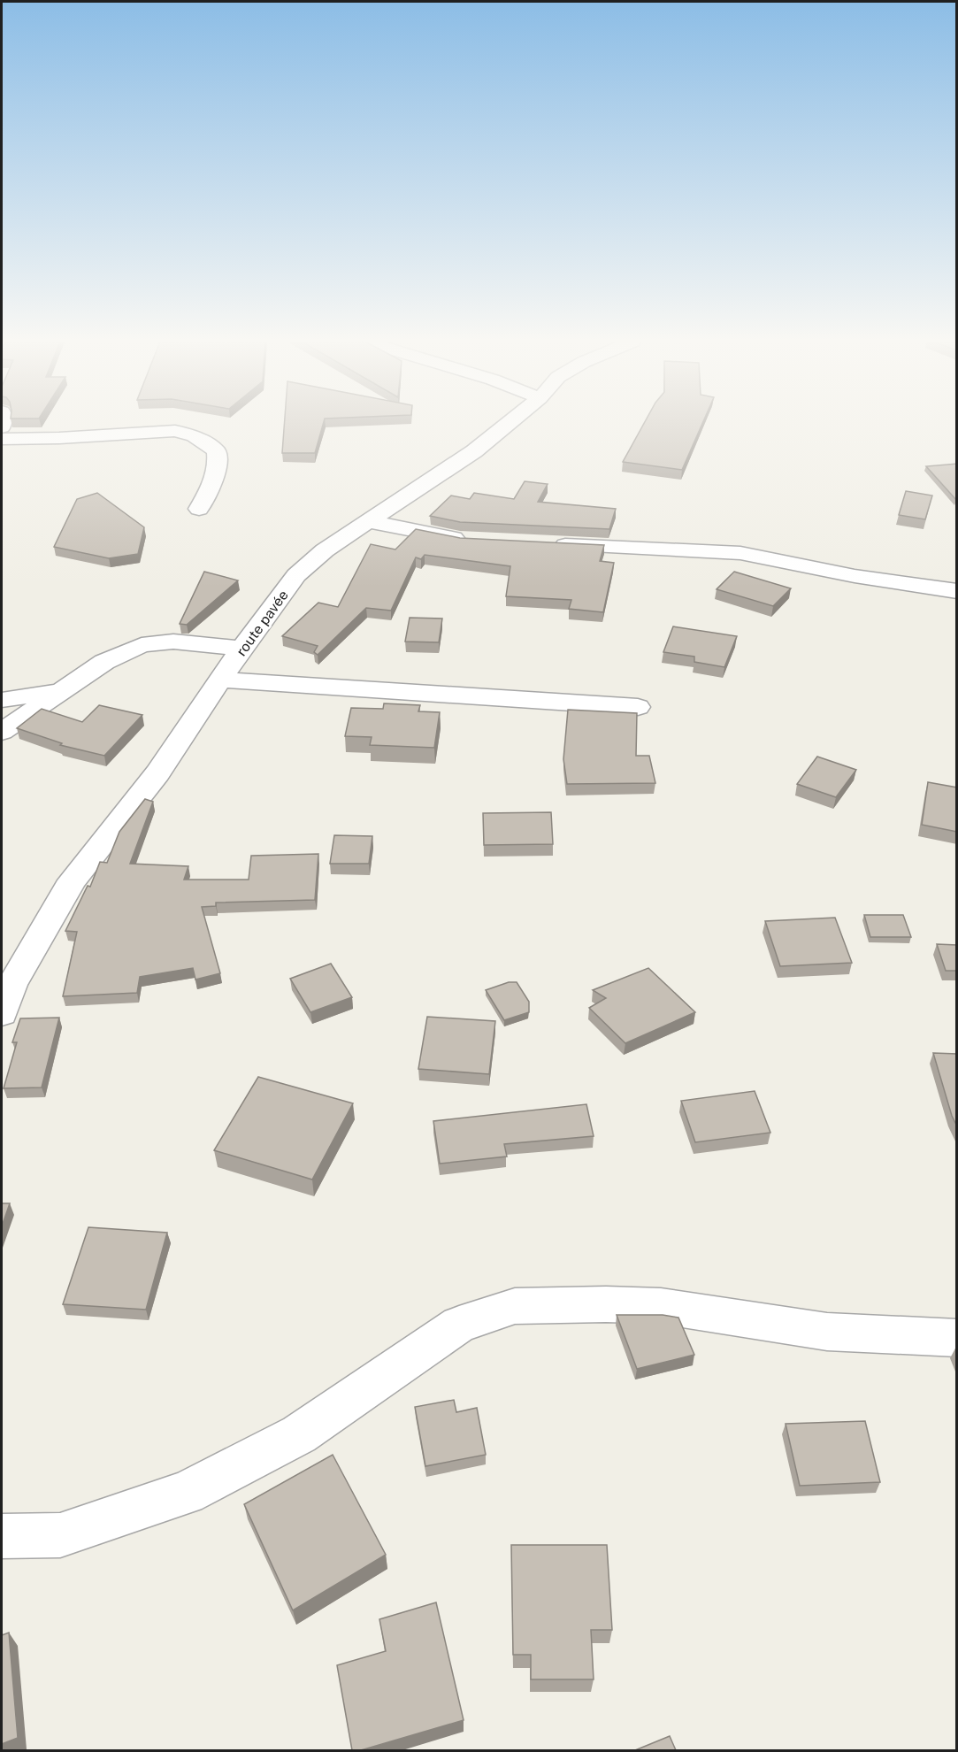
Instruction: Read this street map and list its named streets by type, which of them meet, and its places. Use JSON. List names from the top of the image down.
{
  "streets": {
    "street": ["route pavée"]
  }
}
